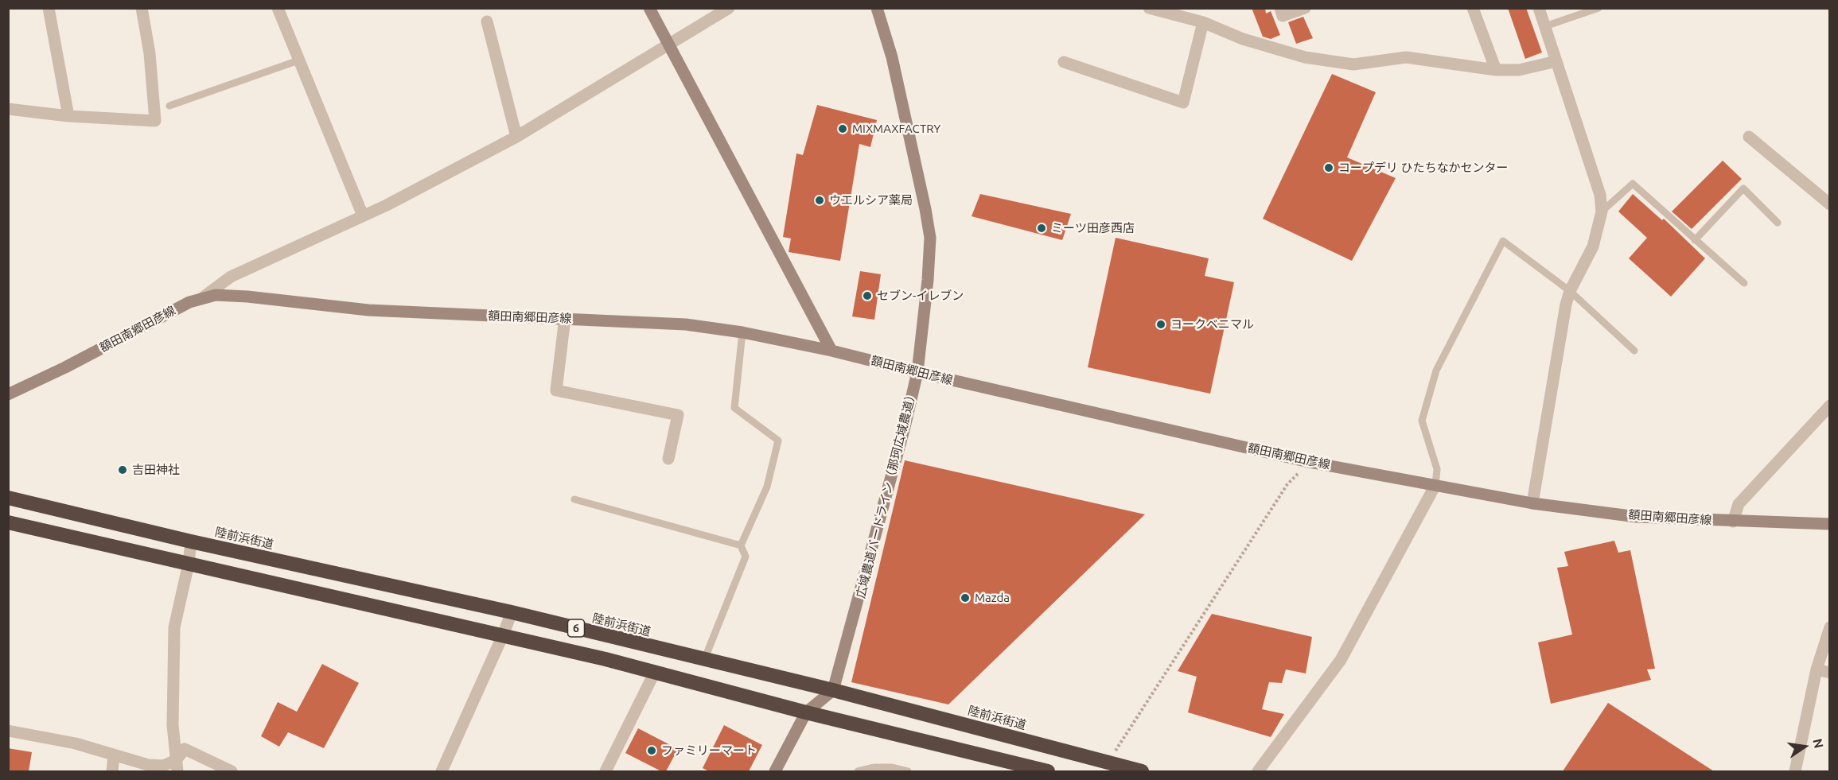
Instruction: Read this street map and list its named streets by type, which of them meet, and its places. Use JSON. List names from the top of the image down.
{
  "streets": {
    "highway": ["陸前浜街道", "6"],
    "main road": ["額田南郷田彦線", "広域農道バードライン（那珂広域農道）"]
  },
  "crossings": [
    ["額田南郷田彦線", "広域農道バードライン（那珂広域農道）"],
    ["広域農道バードライン（那珂広域農道）", "陸前浜街道"]
  ],
  "places": [
    "MIXMAXFACTRY",
    "コープデリ ひたちなかセンター",
    "ウエルシア薬局",
    "ミーツ田彦西店",
    "セブン-イレブン",
    "ヨークベニマル",
    "吉田神社",
    "Mazda",
    "ファミリーマート"
  ],
  "north": "right"
}
